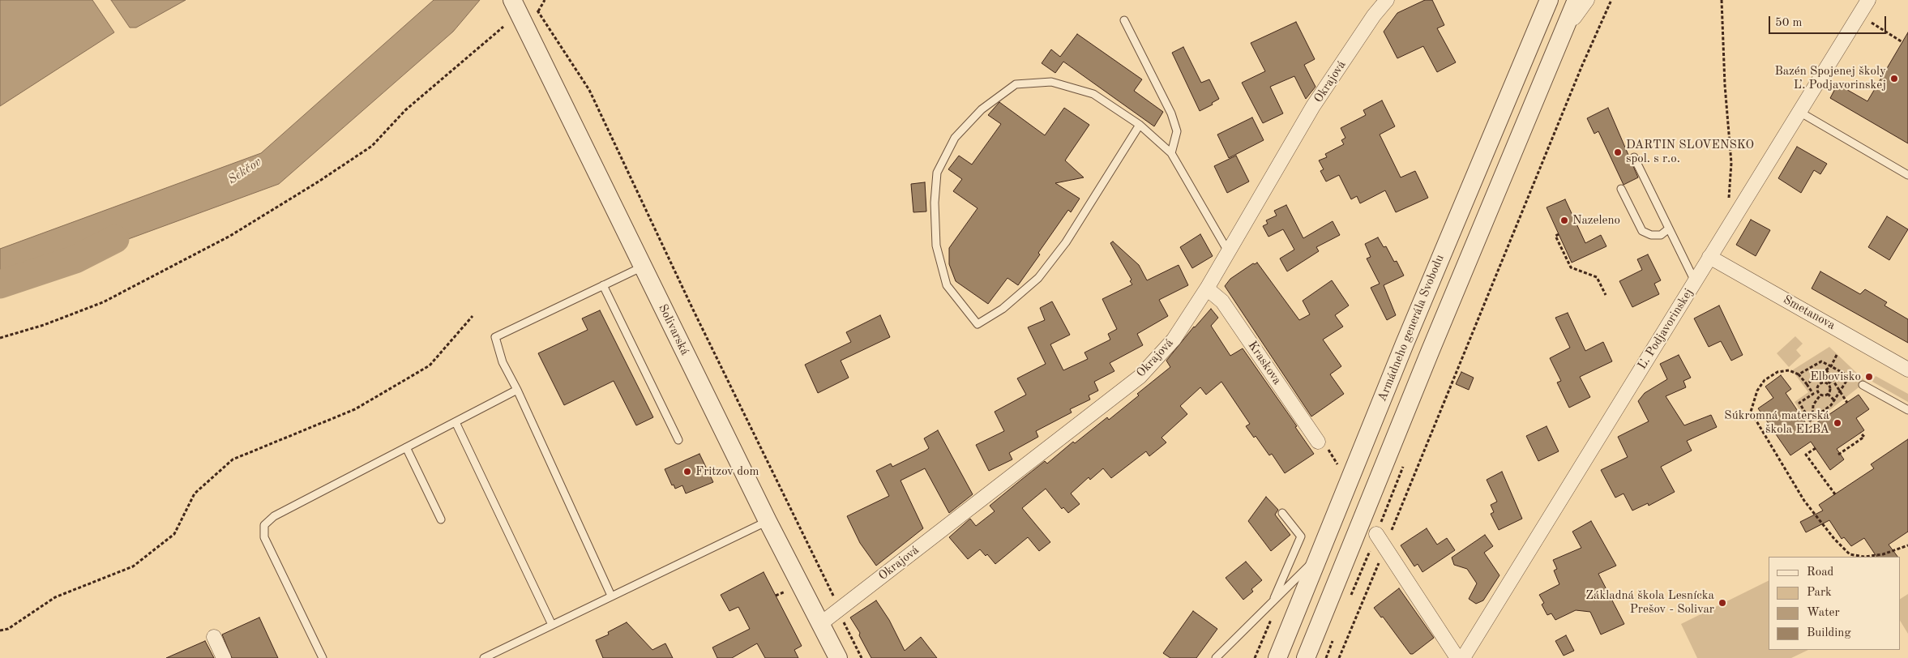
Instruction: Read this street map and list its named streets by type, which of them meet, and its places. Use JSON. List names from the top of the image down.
{
  "streets": {
    "street": [
      "Okrajová",
      "Smetanova",
      "Armádneho generála Svobodu",
      "Ľ. Podjavorinskej",
      "Solivarská",
      "Kraskova"
    ]
  },
  "crossings": [
    ["Okrajová", "Solivarská"],
    ["Okrajová", "Kraskova"],
    ["Smetanova", "Ľ. Podjavorinskej"]
  ],
  "water": ["Sekčov"],
  "places": [
    "Bazén Spojenej školy Ľ. Podjavorinskej",
    "DARTIN SLOVENSKO spol. s r.o.",
    "Nazeleno",
    "Elbovisko",
    "Súkromná materská škola ELBA",
    "Fritzov dom",
    "Základná škola Lesnícka Prešov - Solivar"
  ],
  "legend": [
    "Road",
    "Park",
    "Water",
    "Building"
  ],
  "scale_bar": "50 m"
}
